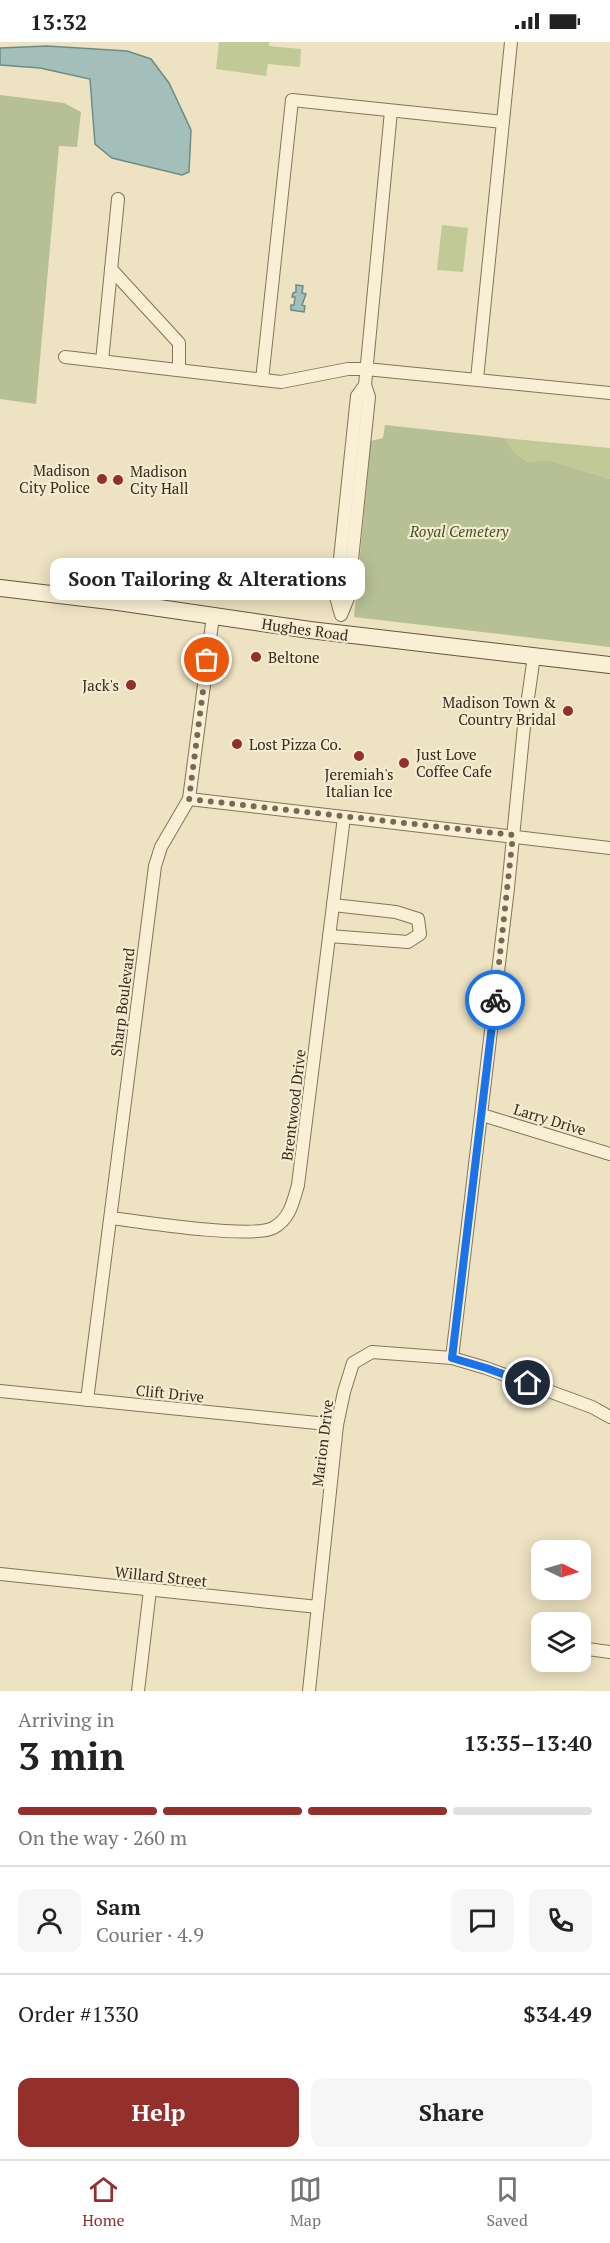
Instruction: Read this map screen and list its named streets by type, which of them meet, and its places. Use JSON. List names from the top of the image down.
{
  "streets": {
    "main road": ["Hughes Road"],
    "street": [
      "Sharp Boulevard",
      "Brentwood Drive",
      "Larry Drive",
      "Clift Drive",
      "Marion Drive",
      "Willard Street"
    ]
  },
  "crossings": [
    ["Hughes Road", "Sharp Boulevard"],
    ["Sharp Boulevard", "Brentwood Drive"],
    ["Sharp Boulevard", "Clift Drive"],
    ["Clift Drive", "Marion Drive"],
    ["Marion Drive", "Willard Street"]
  ],
  "parks": ["Royal Cemetery"],
  "places": [
    "Madison City Police",
    "Madison City Hall",
    "Beltone",
    "Soon Tailoring & Alterations",
    "Jack's",
    "Madison Town & Country Bridal",
    "Lost Pizza Co.",
    "Jeremiah's Italian Ice",
    "Just Love Coffee Cafe"
  ],
  "north": "right",
  "page": {
    "status": "13:32",
    "bubble": "Soon Tailoring & Alterations",
    "heading": ["3 min", "Arriving in", "13:35–13:40"],
    "panel": [
      "Sam",
      "Courier · 4.9",
      "Order #1330",
      "$34.49"
    ],
    "bar": "On the way · 260 m",
    "buttons": ["Help", "Share"],
    "tabs": ["Home", "Map", "Saved"]
  }
}
